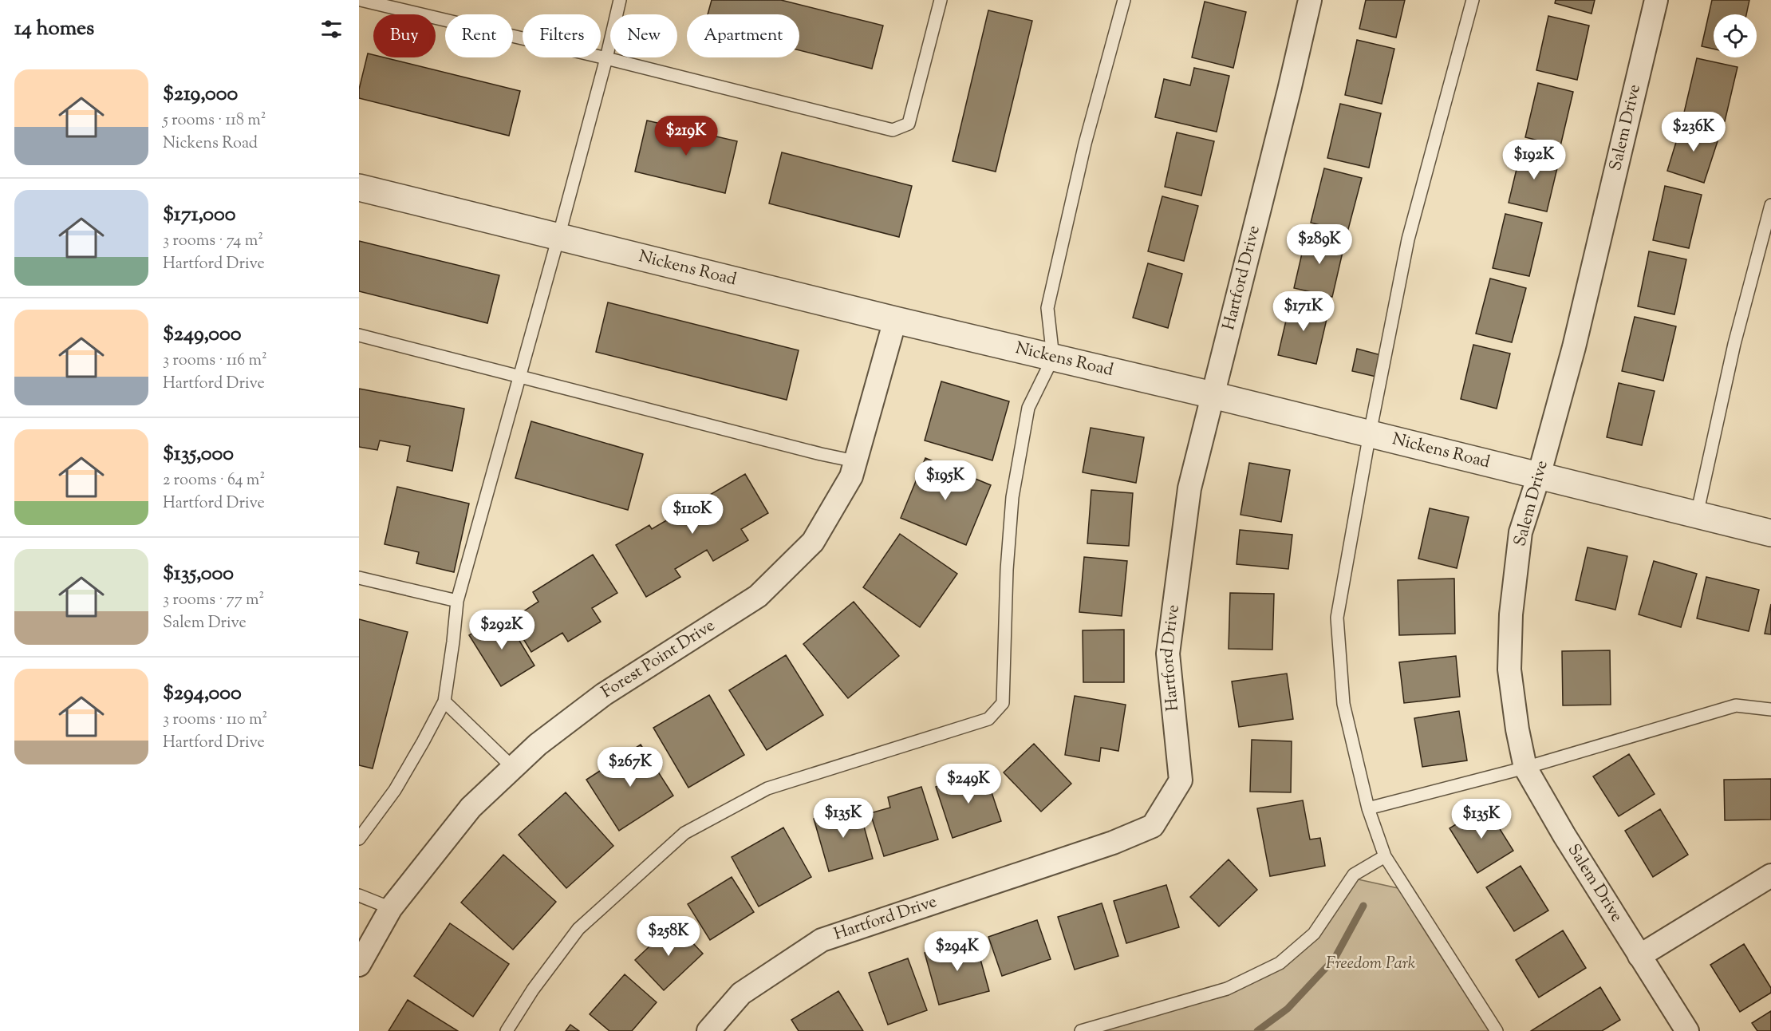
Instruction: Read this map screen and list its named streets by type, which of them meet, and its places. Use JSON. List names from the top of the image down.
{
  "streets": {
    "street": [
      "Salem Drive",
      "Nickens Road",
      "Hartford Drive",
      "Forest Point Drive"
    ]
  },
  "crossings": [
    ["Salem Drive", "Nickens Road"],
    ["Nickens Road", "Hartford Drive"],
    ["Nickens Road", "Forest Point Drive"]
  ],
  "parks": ["Freedom Park"],
  "page": {
    "heading": "14 homes",
    "chip": [
      "Buy",
      "Rent",
      "Filters",
      "New",
      "Apartment"
    ],
    "list": [
      {
        "name": "$219,000",
        "note": "5 rooms · 118 m² · Nickens Road"
      },
      {
        "name": "$171,000",
        "note": "3 rooms · 74 m² · Hartford Drive"
      },
      {
        "name": "$249,000",
        "note": "3 rooms · 116 m² · Hartford Drive"
      },
      {
        "name": "$135,000",
        "note": "2 rooms · 64 m² · Hartford Drive"
      },
      {
        "name": "$135,000",
        "note": "3 rooms · 77 m² · Salem Drive"
      },
      {
        "name": "$294,000",
        "note": "3 rooms · 110 m² · Hartford Drive"
      }
    ],
    "price": [
      "$236K",
      "$219K",
      "$192K",
      "$289K",
      "$171K",
      "$195K",
      "$110K",
      "$292K",
      "$267K",
      "$249K",
      "$135K",
      "$135K",
      "$258K",
      "$294K"
    ]
  }
}
